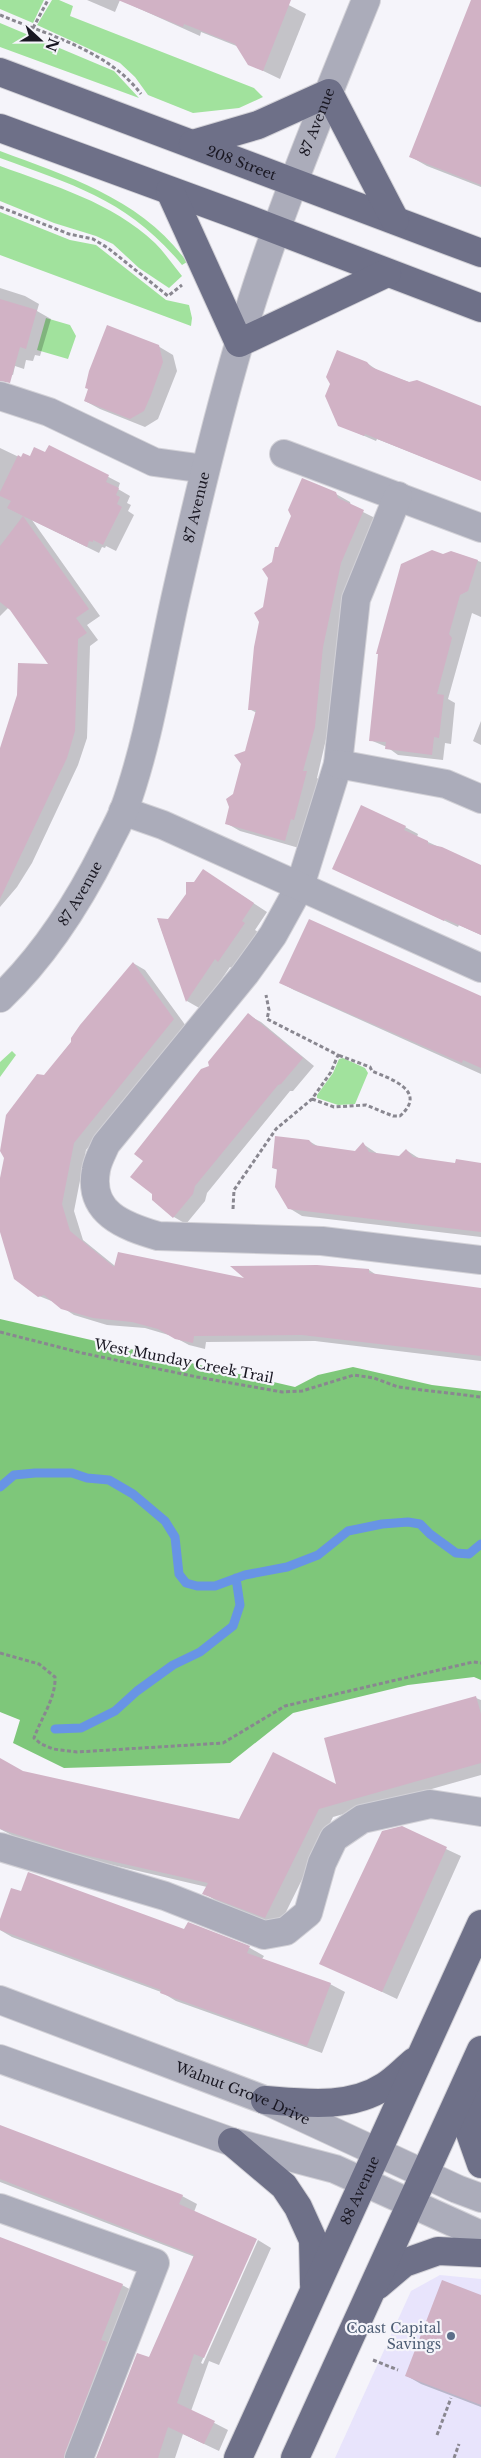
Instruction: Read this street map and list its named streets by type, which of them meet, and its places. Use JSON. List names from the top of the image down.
{
  "streets": {
    "main road": ["208 Street", "88 Avenue"],
    "street": ["87 Avenue", "Walnut Grove Drive"],
    "path": ["West Munday Creek Trail"]
  },
  "crossings": [
    ["87 Avenue", "208 Street"],
    ["Walnut Grove Drive", "88 Avenue"]
  ],
  "places": ["Coast Capital Savings"],
  "north": "right"
}
